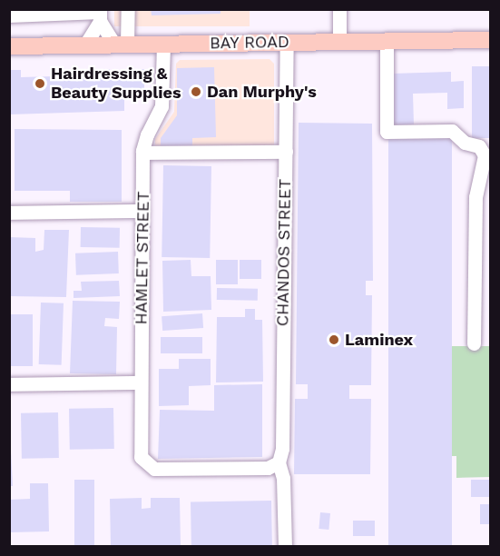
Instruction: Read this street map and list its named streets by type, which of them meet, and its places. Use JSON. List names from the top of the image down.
{
  "streets": {
    "main road": ["BAY ROAD"],
    "street": ["CHANDOS STREET", "HAMLET STREET"]
  },
  "crossings": [
    ["BAY ROAD", "CHANDOS STREET"],
    ["BAY ROAD", "HAMLET STREET"],
    ["CHANDOS STREET", "HAMLET STREET"]
  ],
  "places": ["Hairdressing & Beauty Supplies", "Dan Murphy's", "Laminex"]
}
